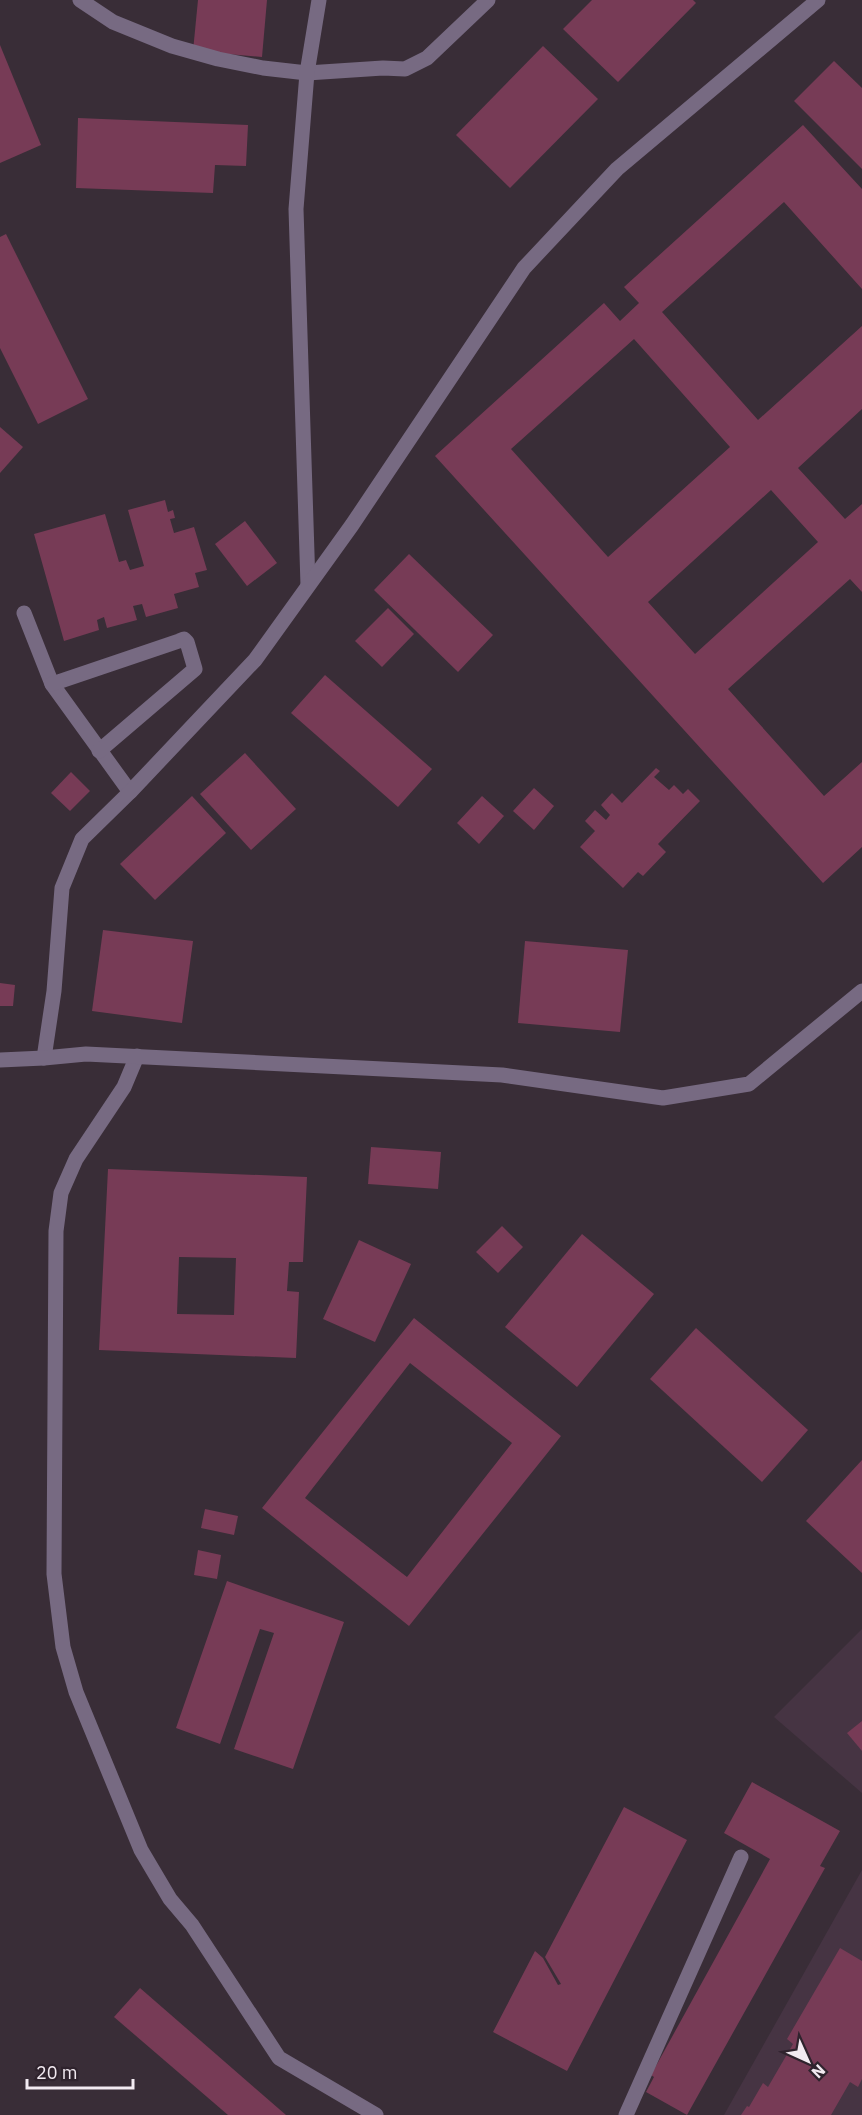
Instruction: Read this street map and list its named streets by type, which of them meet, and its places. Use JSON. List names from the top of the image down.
{
  "scale_bar": "20 m",
  "north": "bottom right"
}
